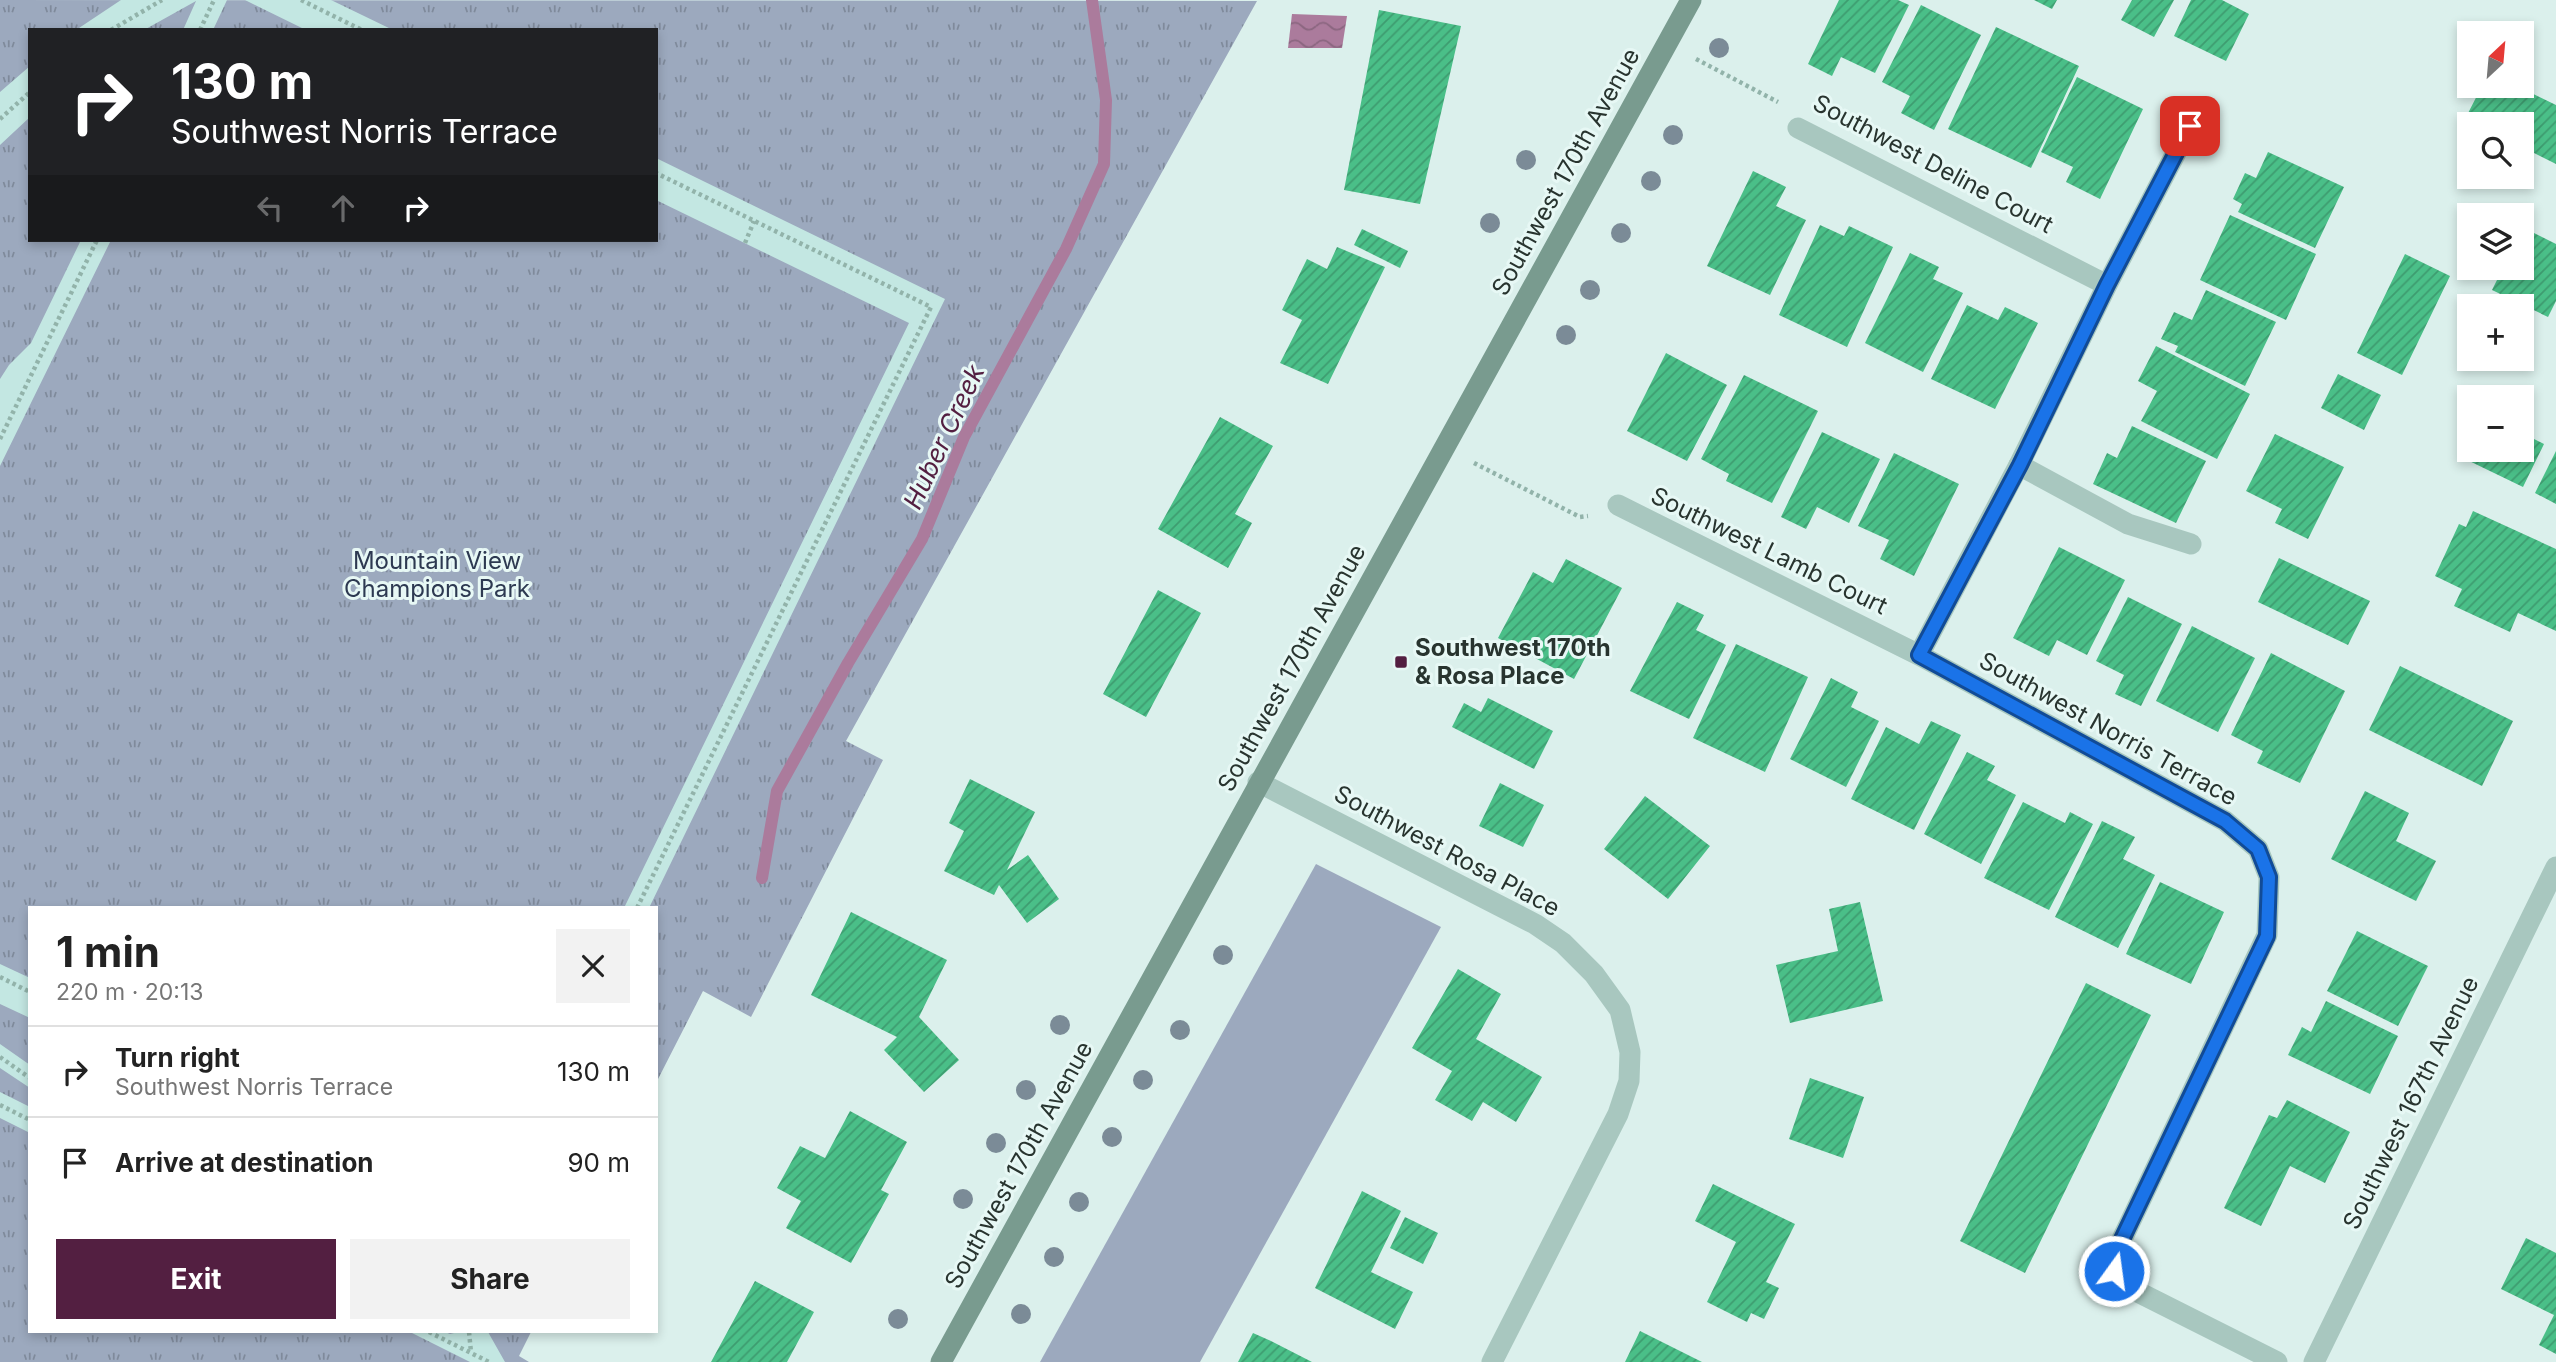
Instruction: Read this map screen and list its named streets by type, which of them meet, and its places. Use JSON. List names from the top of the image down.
{
  "streets": {
    "main road": ["Southwest 170th Avenue"],
    "street": [
      "Southwest Deline Court",
      "Southwest Lamb Court",
      "Southwest Norris Terrace",
      "Southwest Rosa Place",
      "Southwest 167th Avenue"
    ]
  },
  "crossings": [
    ["Southwest Deline Court", "Southwest 170th Avenue"],
    ["Southwest 170th Avenue", "Southwest Lamb Court"],
    ["Southwest 170th Avenue", "Southwest Rosa Place"],
    ["Southwest Lamb Court", "Southwest Norris Terrace"]
  ],
  "water": ["Huber Creek"],
  "parks": ["Mountain View Champions Park"],
  "places": {
    "transit": ["Southwest 170th & Rosa Place"]
  },
  "north": "top right",
  "page": {
    "map_buttons": ["+", "−"],
    "turn": ["130 m", "Southwest Norris Terrace"],
    "heading": ["1 min", "220 m · 20:13"],
    "list": [
      {
        "name": "Turn right",
        "note": "Southwest Norris Terrace",
        "value": "130 m"
      },
      {
        "name": "Arrive at destination",
        "value": "90 m"
      }
    ],
    "buttons": ["Exit", "Share"]
  }
}
